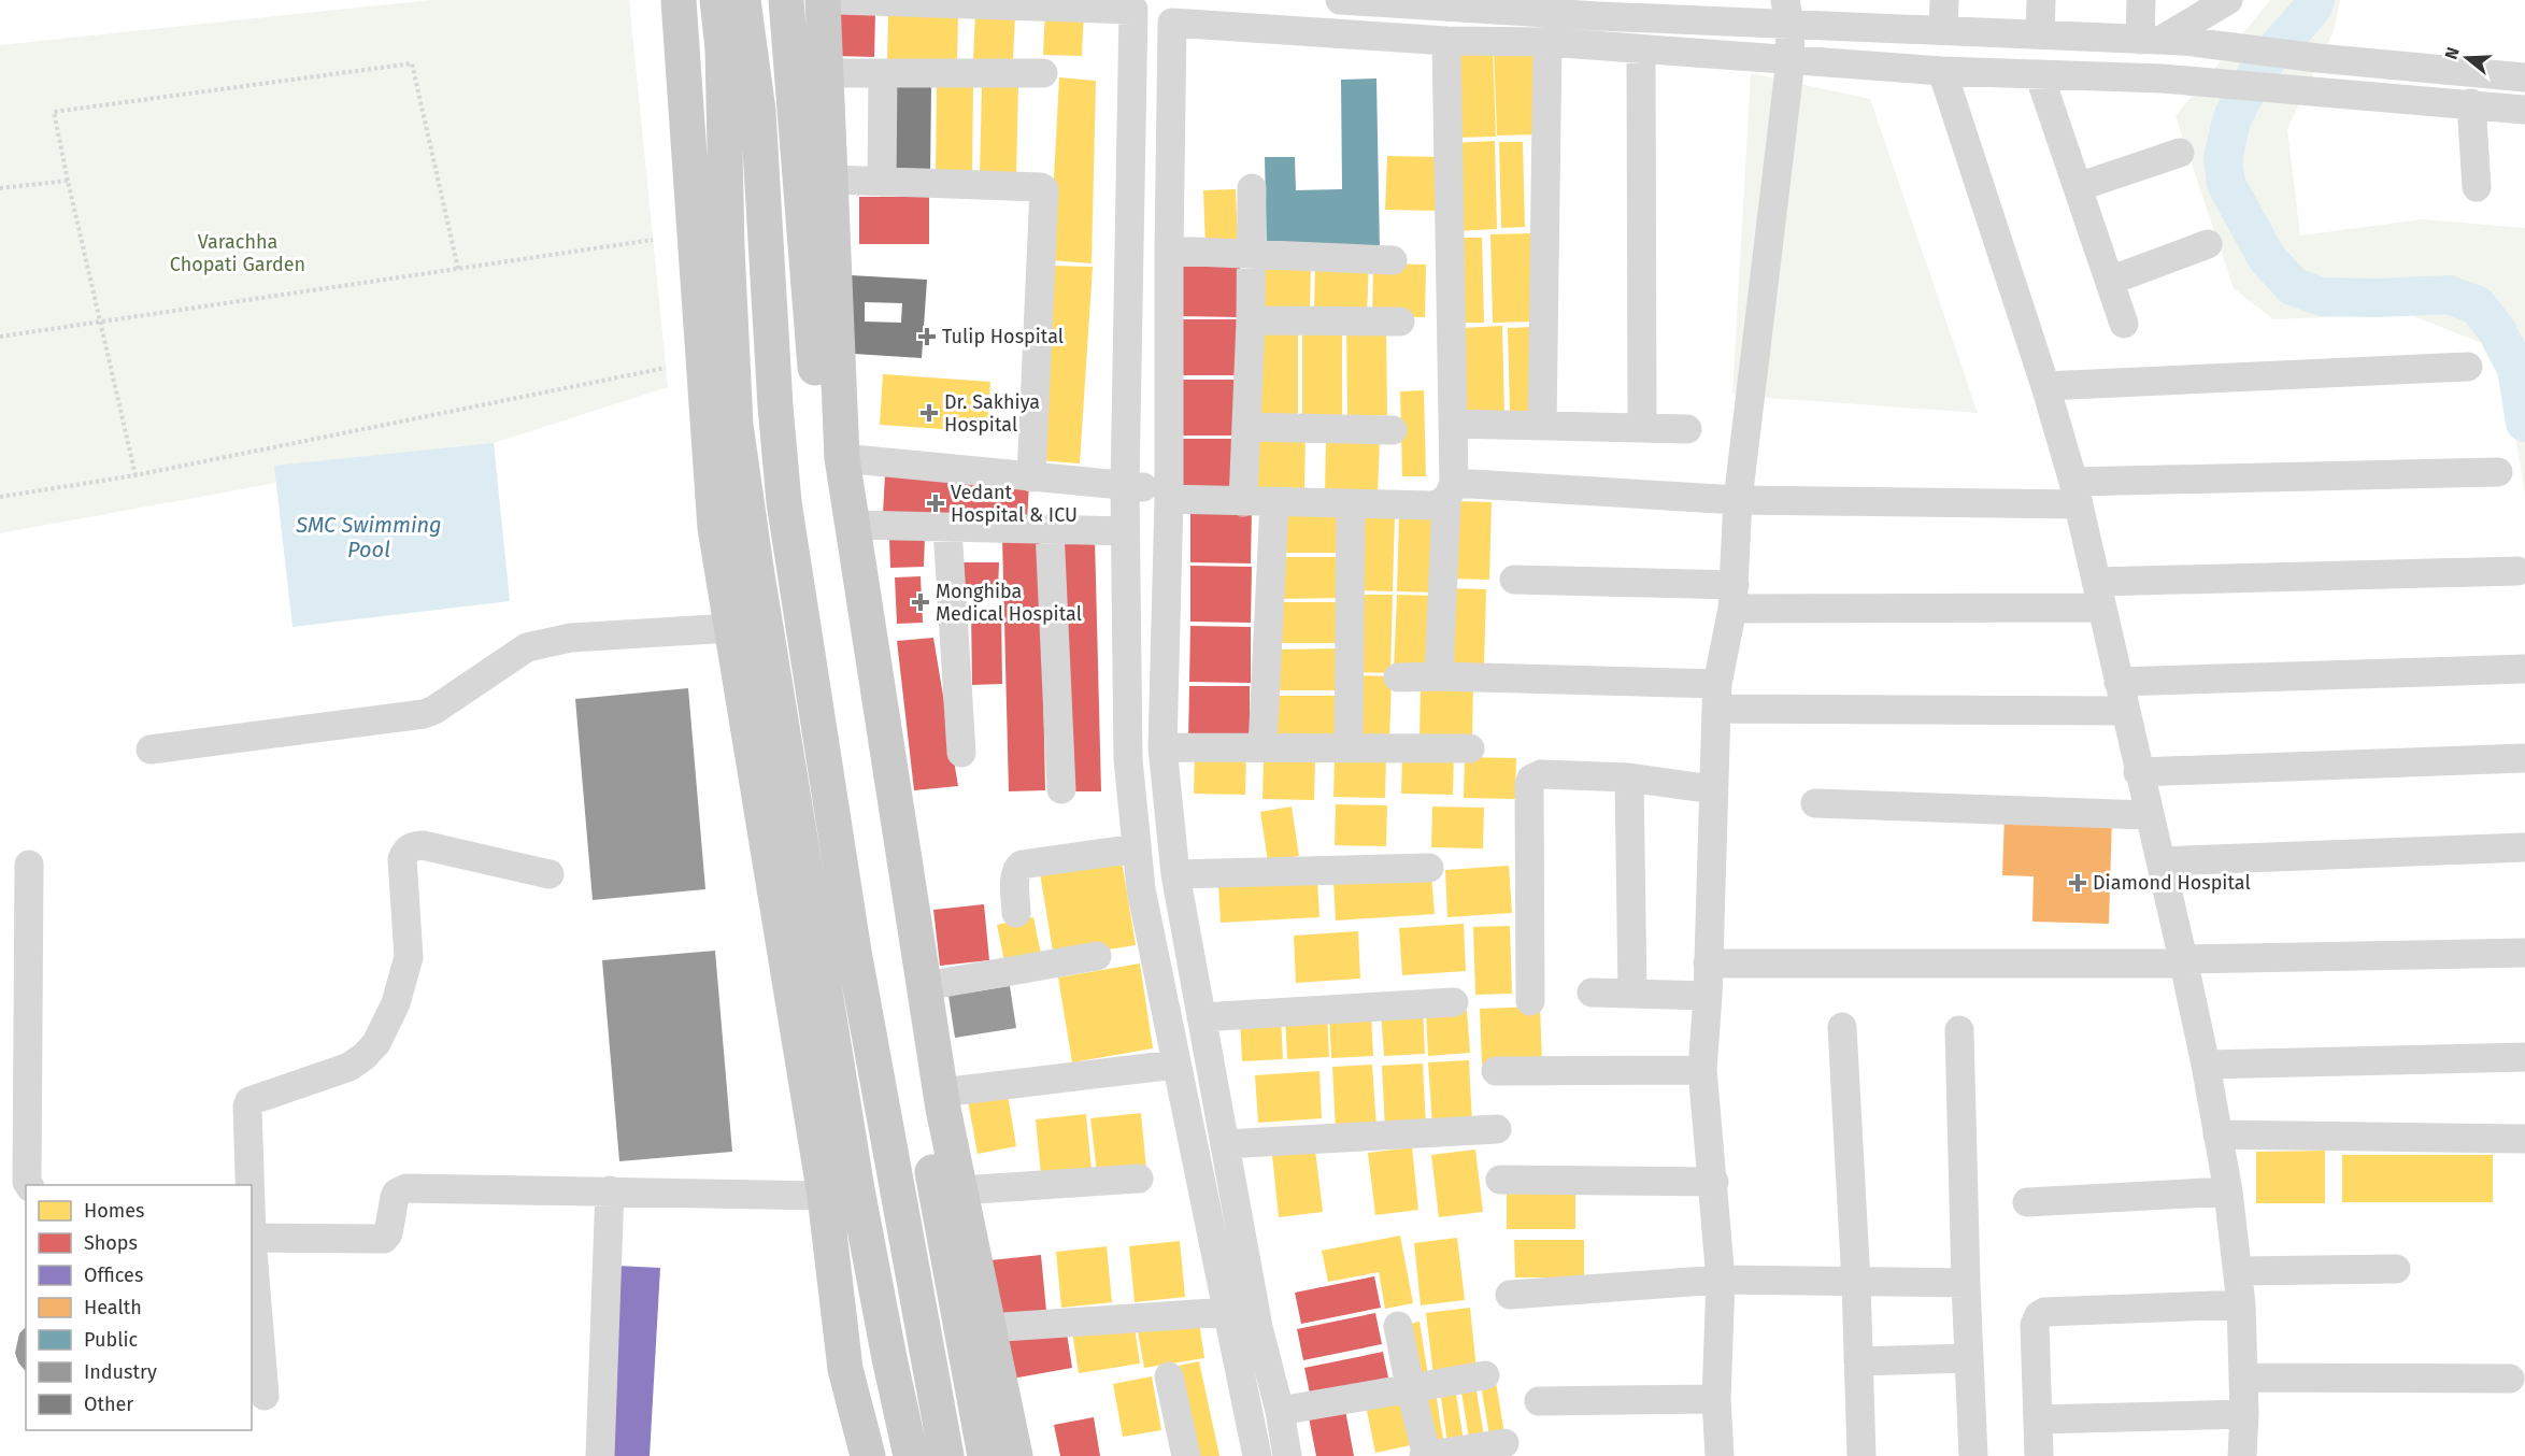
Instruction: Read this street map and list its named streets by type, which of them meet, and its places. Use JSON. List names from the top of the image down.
{
  "water": ["SMC Swimming Pool"],
  "parks": ["Varachha Chopati Garden"],
  "places": {
    "health": [
      "Tulip Hospital",
      "Dr. Sakhiya Hospital",
      "Vedant Hospital & ICU",
      "Monghiba Medical Hospital",
      "Diamond Hospital"
    ]
  },
  "legend": [
    "Homes",
    "Shops",
    "Offices",
    "Health",
    "Public",
    "Industry",
    "Other"
  ],
  "north": "left"
}
